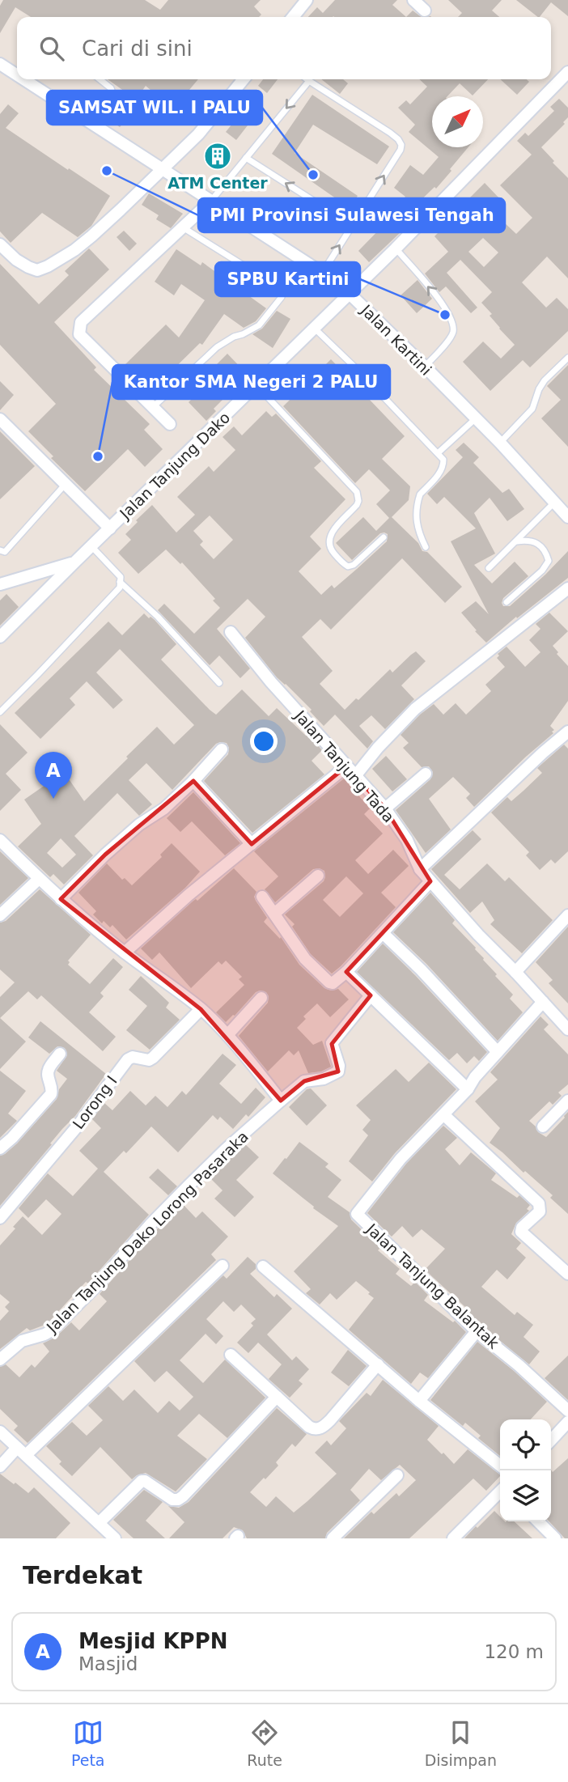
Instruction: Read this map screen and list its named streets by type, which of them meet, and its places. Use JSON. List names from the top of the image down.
{
  "streets": {
    "street": [
      "Jalan Kartini",
      "Jalan Tanjung Dako",
      "Jalan Tanjung Tada",
      "Lorong I",
      "Jalan Tanjung Dako Lorong Pasaraka",
      "Jalan Tanjung Balantak"
    ]
  },
  "crossings": [
    ["Jalan Kartini", "Jalan Tanjung Dako"],
    ["Jalan Tanjung Tada", "Jalan Tanjung Balantak"]
  ],
  "places": {
    "building": ["ATM Center"],
    "other": [
      "PMI Provinsi Sulawesi Tengah",
      "SAMSAT WIL. I PALU",
      "SPBU Kartini",
      "Kantor SMA Negeri 2 PALU"
    ]
  },
  "north": "top right",
  "page": {
    "search": "Cari di sini",
    "pins": "A",
    "heading": "Terdekat",
    "list": [
      {
        "mark": "A",
        "name": "Mesjid KPPN",
        "note": "Masjid",
        "value": "120 m"
      }
    ],
    "nav": ["Peta", "Rute", "Disimpan"]
  }
}
